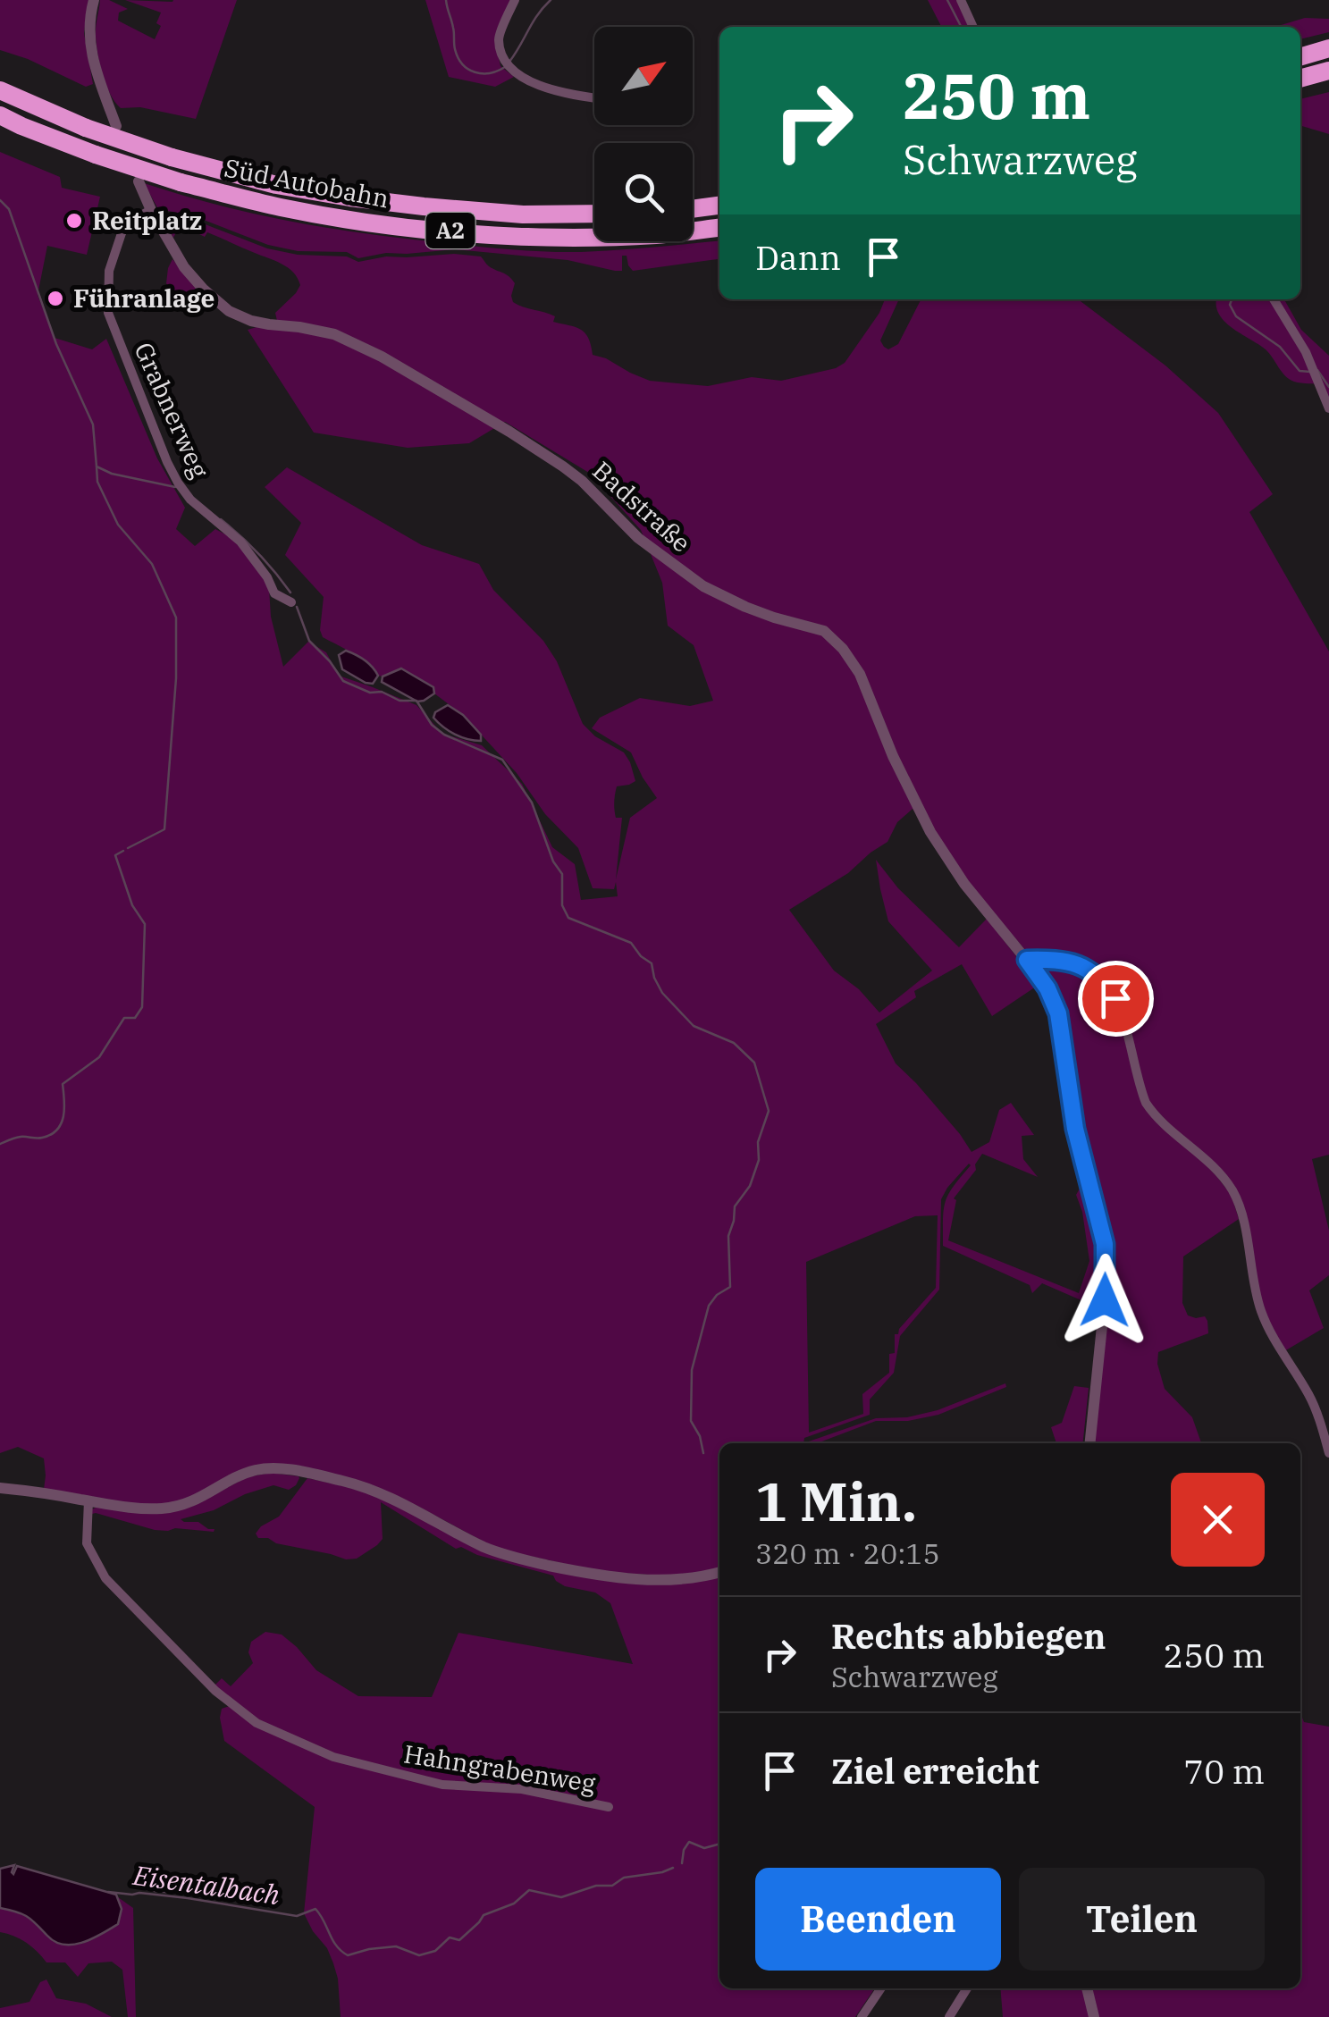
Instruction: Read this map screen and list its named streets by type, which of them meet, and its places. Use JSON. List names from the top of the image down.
{
  "streets": {
    "highway": ["Süd Autobahn", "A2"],
    "street": ["Grabnerweg", "Badstraße", "Hahngrabenweg"]
  },
  "crossings": [
    ["Grabnerweg", "Badstraße"]
  ],
  "water": ["Eisentalbach"],
  "places": ["Reitplatz", "Führanlage"],
  "north": "top right",
  "page": {
    "turn": ["250 m", "Schwarzweg"],
    "then": "Dann",
    "heading": ["1 Min.", "320 m · 20:15"],
    "list": [
      {
        "name": "Rechts abbiegen",
        "note": "Schwarzweg",
        "value": "250 m"
      },
      {
        "name": "Ziel erreicht",
        "value": "70 m"
      }
    ],
    "buttons": ["Beenden", "Teilen"]
  }
}
